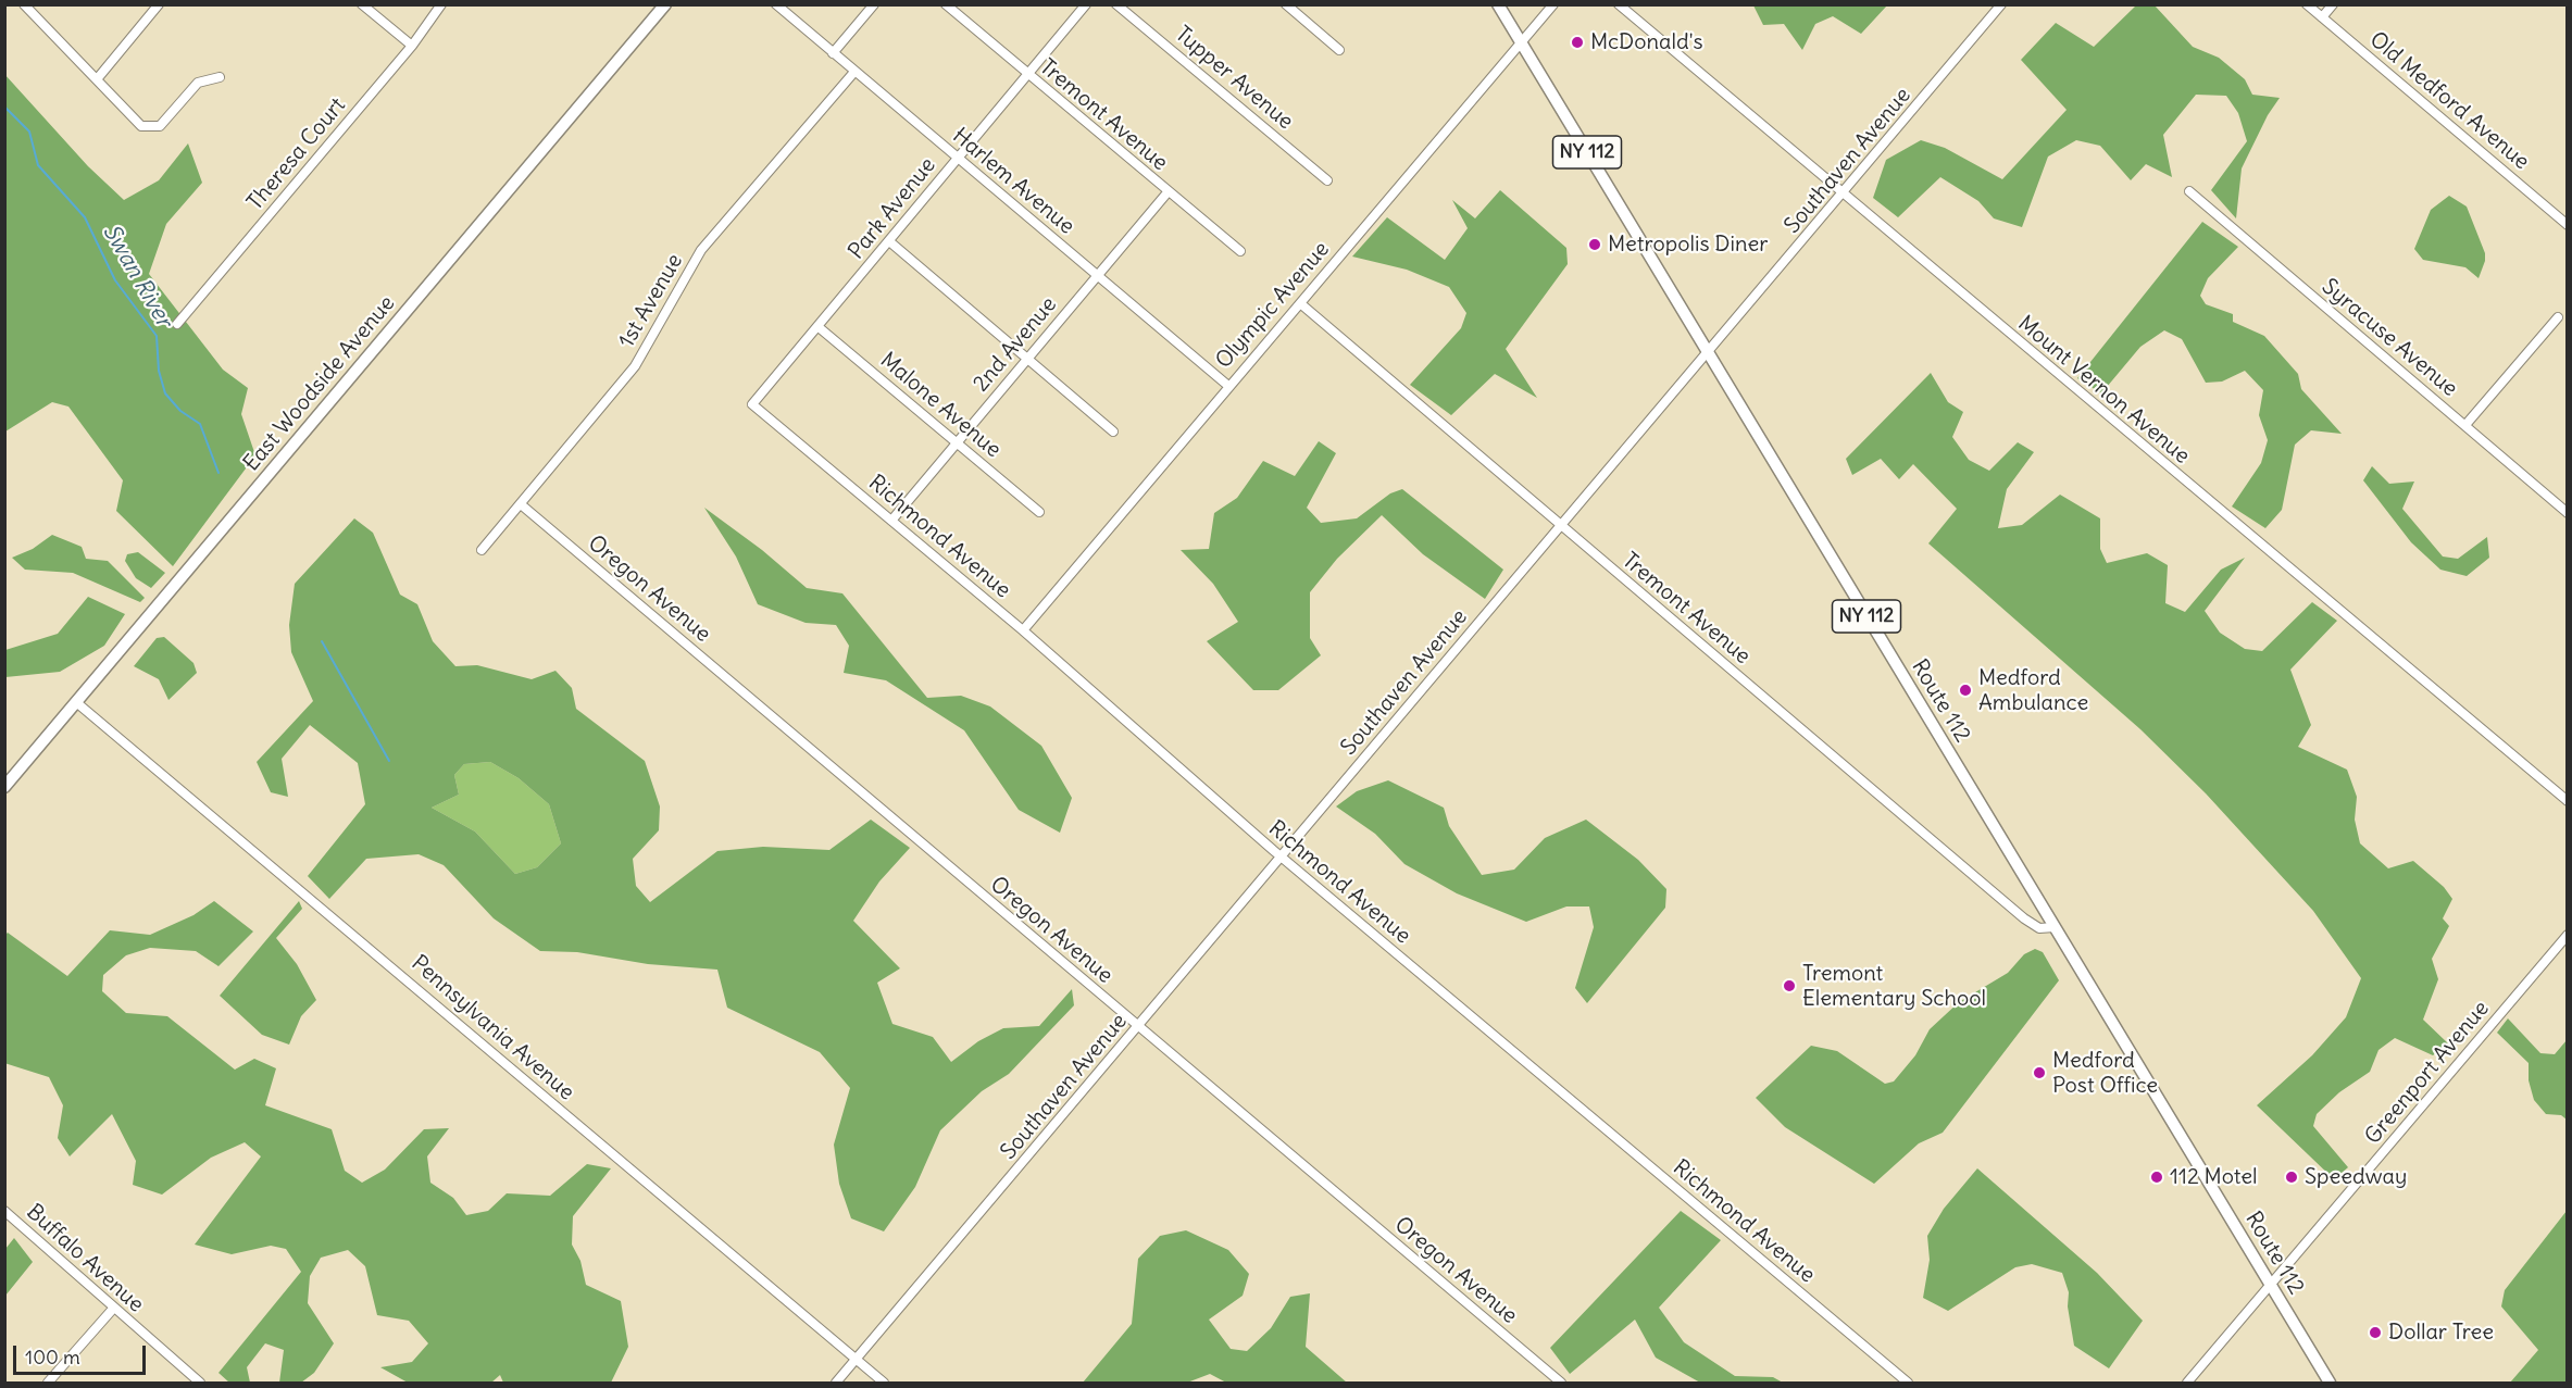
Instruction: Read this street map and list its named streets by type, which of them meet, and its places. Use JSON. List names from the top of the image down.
{
  "streets": {
    "main road": ["NY 112", "East Woodside Avenue", "Route 112"],
    "street": [
      "Tupper Avenue",
      "Old Medford Avenue",
      "Tremont Avenue",
      "Theresa Court",
      "Southaven Avenue",
      "Harlem Avenue",
      "Park Avenue",
      "1st Avenue",
      "Olympic Avenue",
      "Syracuse Avenue",
      "2nd Avenue",
      "Mount Vernon Avenue",
      "Malone Avenue",
      "Richmond Avenue",
      "Oregon Avenue",
      "Pennsylvania Avenue",
      "Greenport Avenue",
      "Buffalo Avenue"
    ]
  },
  "crossings": [
    ["Tremont Avenue", "Southaven Avenue"],
    ["Tremont Avenue", "Park Avenue"],
    ["Tremont Avenue", "Olympic Avenue"],
    ["Tremont Avenue", "2nd Avenue"],
    ["Tremont Avenue", "Route 112"],
    ["Southaven Avenue", "Mount Vernon Avenue"],
    ["Southaven Avenue", "Richmond Avenue"],
    ["Southaven Avenue", "Oregon Avenue"],
    ["Southaven Avenue", "Route 112"],
    ["Southaven Avenue", "Pennsylvania Avenue"],
    ["Harlem Avenue", "Park Avenue"],
    ["Harlem Avenue", "1st Avenue"],
    ["Harlem Avenue", "Olympic Avenue"],
    ["Harlem Avenue", "2nd Avenue"],
    ["Park Avenue", "Malone Avenue"],
    ["Park Avenue", "Richmond Avenue"],
    ["1st Avenue", "Oregon Avenue"],
    ["Olympic Avenue", "Richmond Avenue"],
    ["Olympic Avenue", "Route 112"],
    ["2nd Avenue", "Malone Avenue"],
    ["2nd Avenue", "Richmond Avenue"],
    ["East Woodside Avenue", "Pennsylvania Avenue"],
    ["Route 112", "Greenport Avenue"]
  ],
  "water": ["Swan River"],
  "places": [
    "McDonald's",
    "Metropolis Diner",
    "Medford Ambulance",
    "Tremont Elementary School",
    "Medford Post Office",
    "112 Motel",
    "Speedway",
    "Dollar Tree"
  ],
  "scale_bar": "100 m"
}
